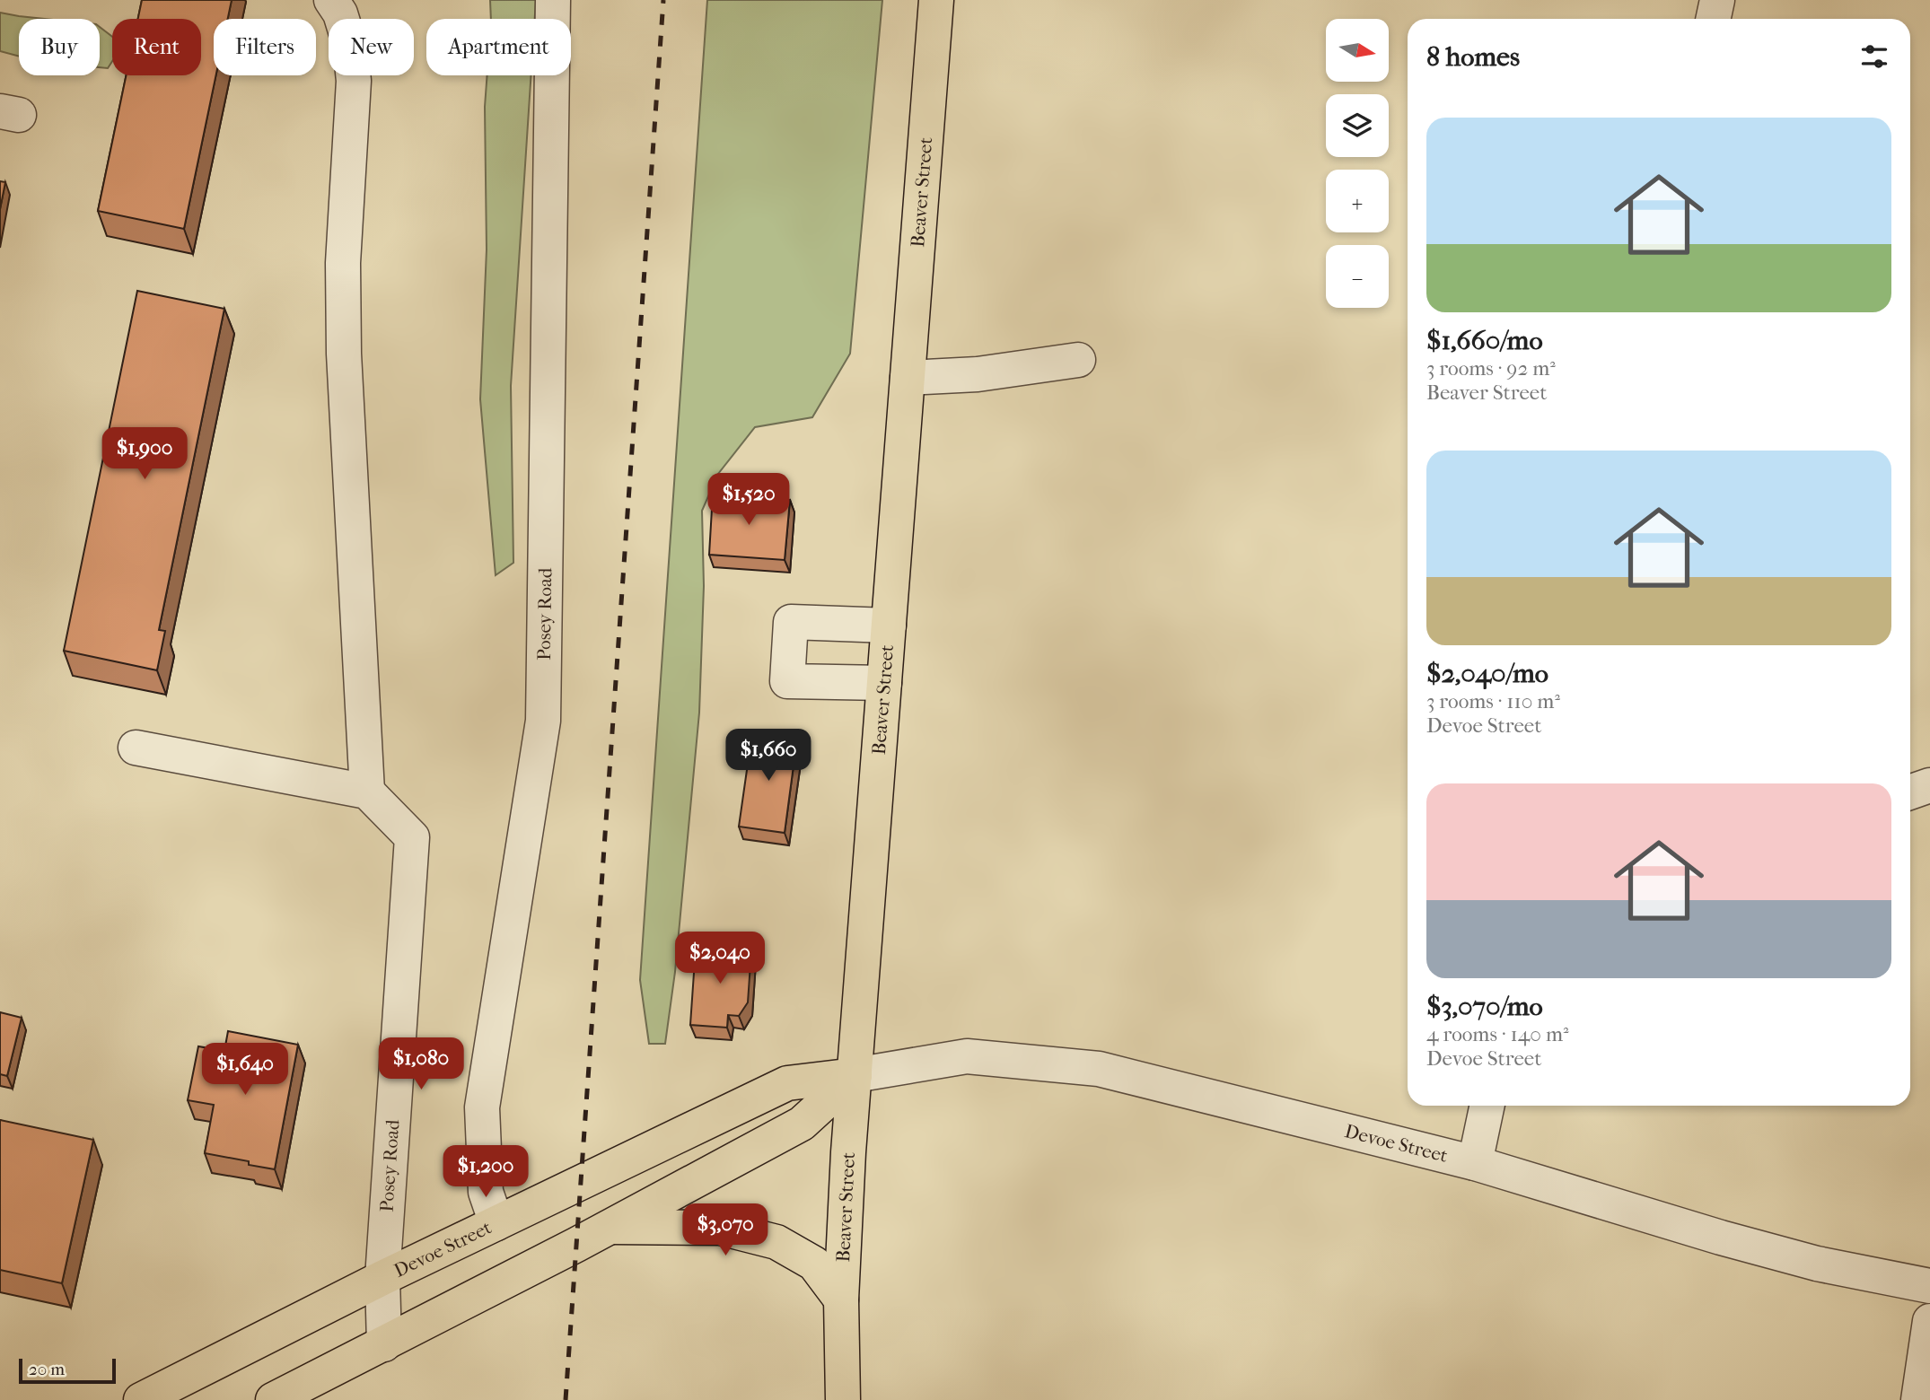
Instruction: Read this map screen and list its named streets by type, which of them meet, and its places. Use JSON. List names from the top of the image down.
{
  "streets": {
    "main road": ["Beaver Street", "Devoe Street"],
    "street": ["Posey Road"]
  },
  "crossings": [
    ["Beaver Street", "Devoe Street"],
    ["Posey Road", "Devoe Street"]
  ],
  "scale_bar": "20 m",
  "north": "right",
  "page": {
    "map_buttons": ["+", "−"],
    "chip": [
      "Buy",
      "Rent",
      "Filters",
      "New",
      "Apartment"
    ],
    "heading": "8 homes",
    "list": [
      {
        "name": "$1,660/mo",
        "note": "3 rooms · 92 m² · Beaver Street"
      },
      {
        "name": "$2,040/mo",
        "note": "3 rooms · 110 m² · Devoe Street"
      },
      {
        "name": "$3,070/mo",
        "note": "4 rooms · 140 m² · Devoe Street"
      }
    ],
    "price": [
      "$1,900",
      "$1,520",
      "$1,660",
      "$2,040",
      "$1,080",
      "$1,640",
      "$1,200",
      "$3,070"
    ],
    "scale": "20 m"
  }
}
